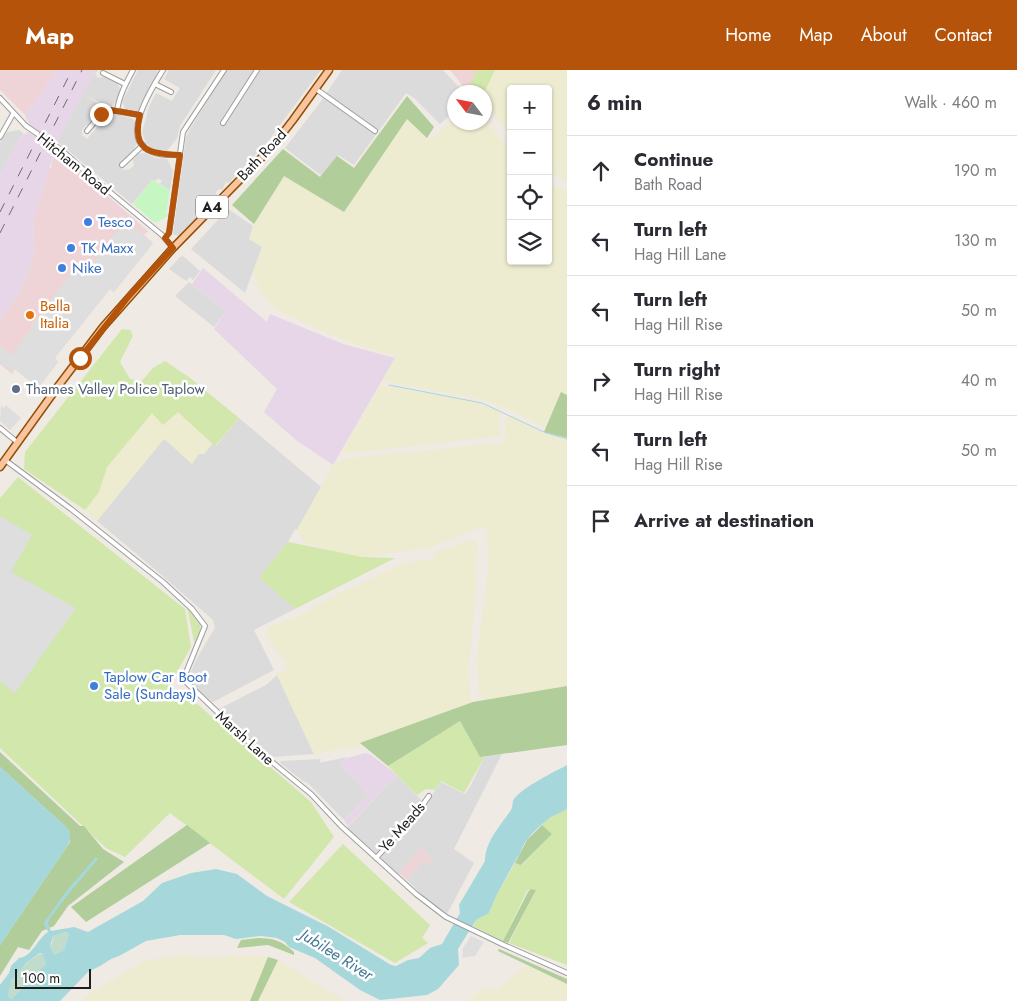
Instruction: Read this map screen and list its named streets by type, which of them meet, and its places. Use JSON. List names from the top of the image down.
{
  "streets": {
    "main road": ["Bath Road", "A4"],
    "street": ["Hitcham Road", "Marsh Lane", "Ye Meads"]
  },
  "crossings": [
    ["Bath Road", "Hitcham Road"],
    ["Bath Road", "Marsh Lane"],
    ["Marsh Lane", "Ye Meads"]
  ],
  "water": ["Jubilee River"],
  "places": [
    "Tesco",
    "TK Maxx",
    "Nike",
    "Bella Italia",
    "Thames Valley Police Taplow",
    "Taplow Car Boot Sale (Sundays)"
  ],
  "scale_bar": "100 m",
  "north": "top left",
  "page": {
    "header": "Map",
    "nav": [
      "Home",
      "Map",
      "About",
      "Contact"
    ],
    "heading": ["6 min", "Walk · 460 m"],
    "map_buttons": ["+", "−"],
    "list": [
      ["Continue", "Bath Road", "190 m"],
      ["Turn left", "Hag Hill Lane", "130 m"],
      ["Turn left", "Hag Hill Rise", "50 m"],
      ["Turn right", "Hag Hill Rise", "40 m"],
      ["Turn left", "Hag Hill Rise", "50 m"],
      "Arrive at destination"
    ],
    "scale": "100 m"
  }
}
